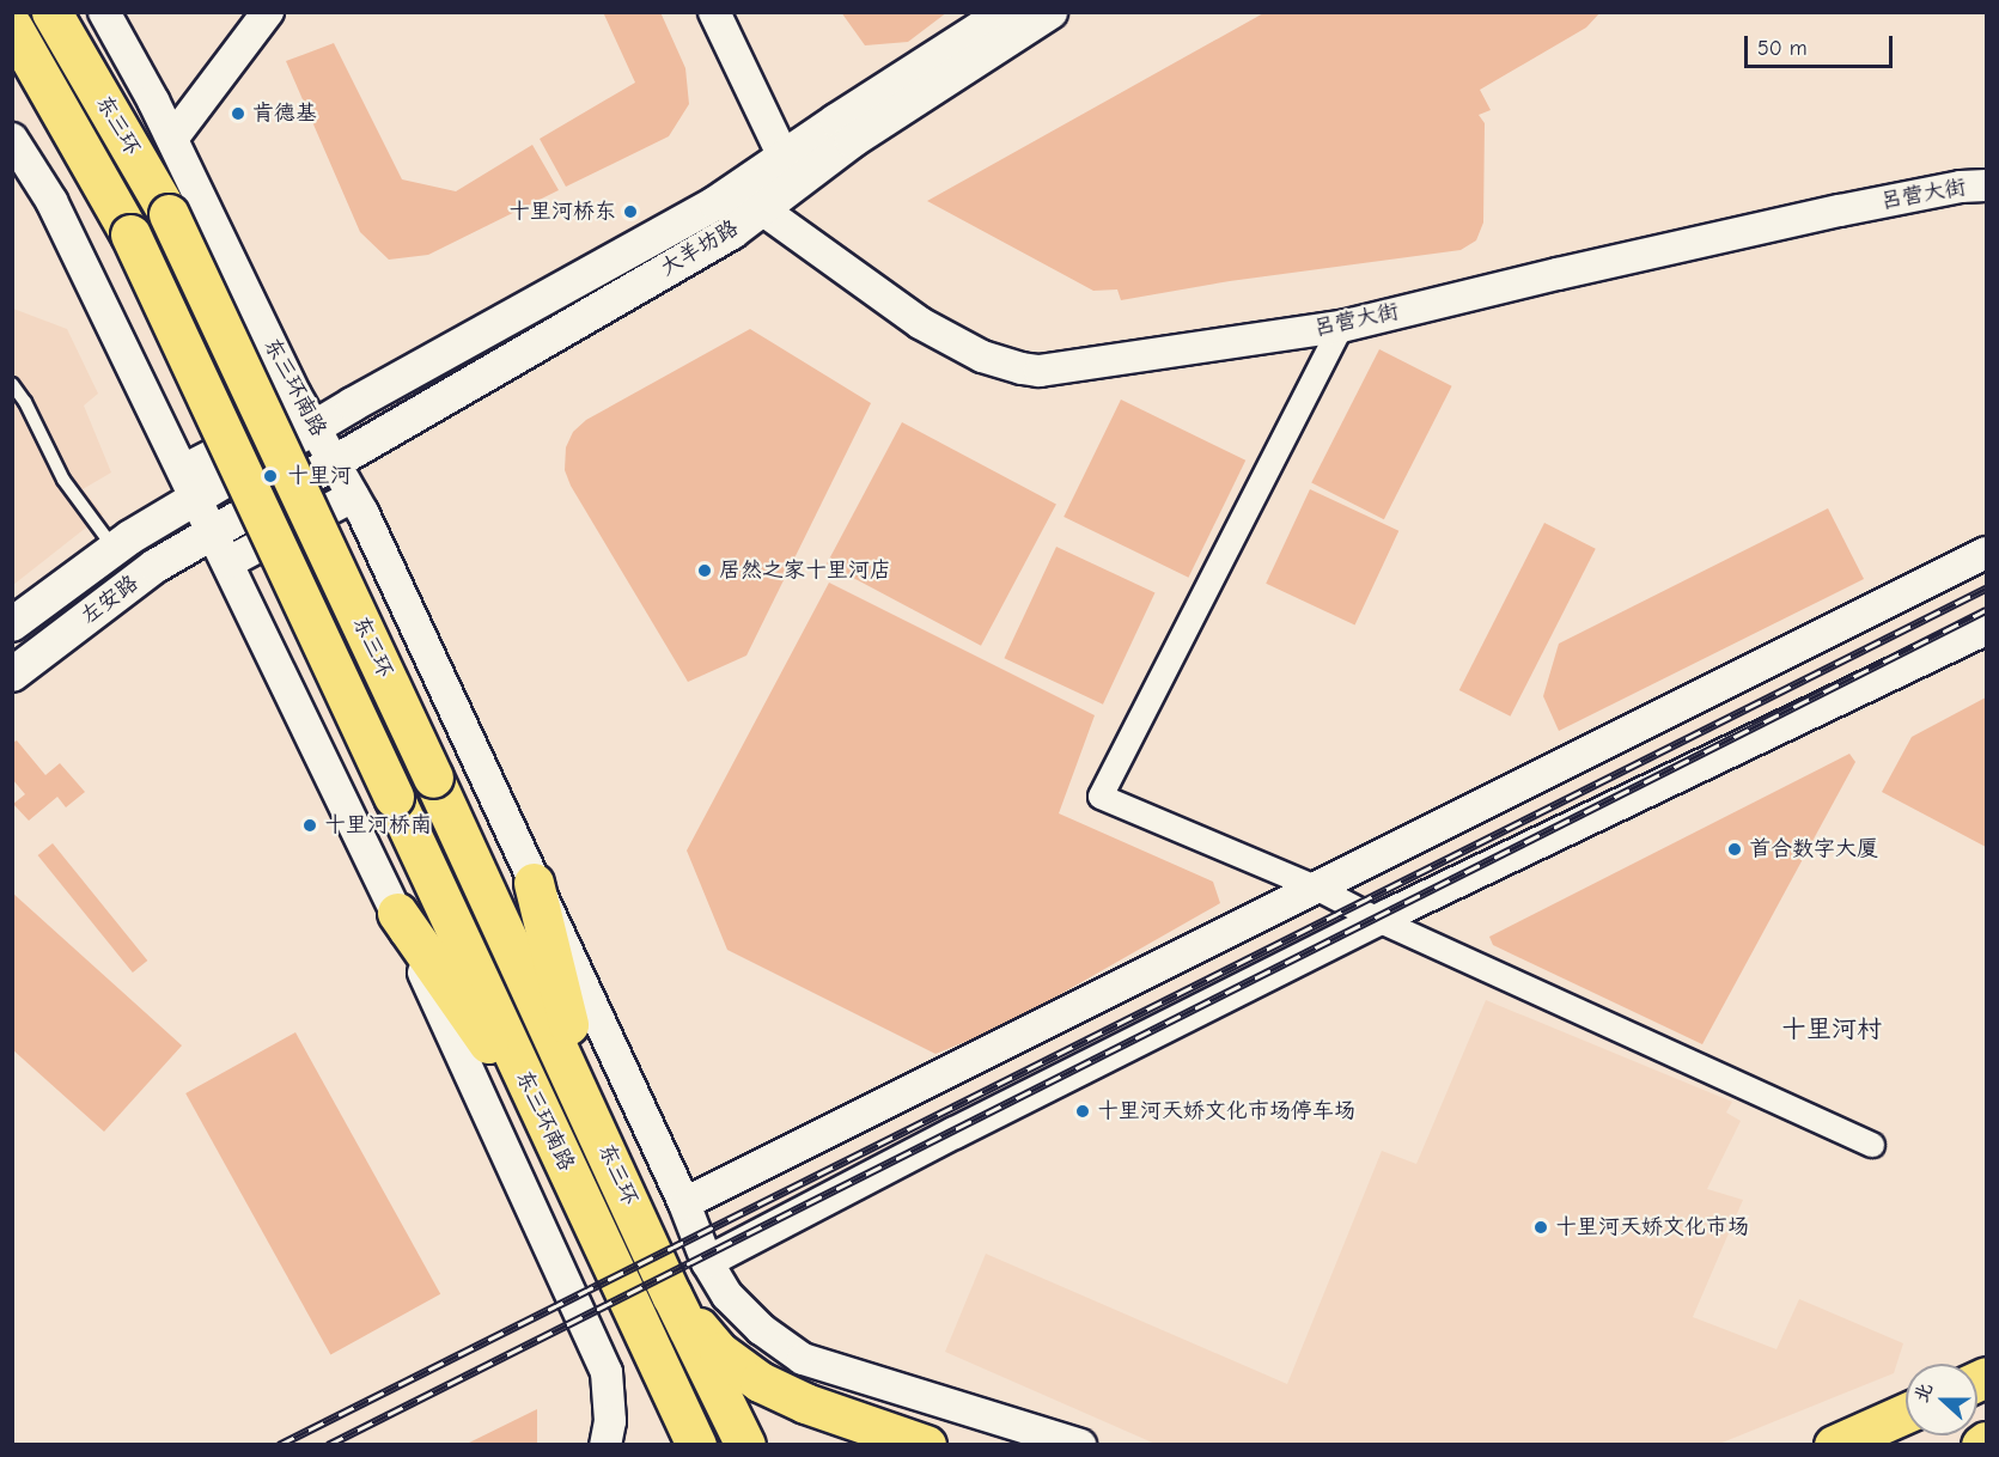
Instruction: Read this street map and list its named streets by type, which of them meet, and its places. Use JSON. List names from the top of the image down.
{
  "streets": {
    "highway": ["东三环", "东三环南路"],
    "main road": ["大羊坊路", "左安路"],
    "street": ["吕营大街"]
  },
  "crossings": [
    ["东三环", "东三环南路"],
    ["吕营大街", "大羊坊路"],
    ["大羊坊路", "东三环南路"],
    ["大羊坊路", "左安路"]
  ],
  "districts": ["十里河村"],
  "places": [
    "肯德基",
    "十里河桥东",
    "十里河",
    "居然之家十里河店",
    "十里河桥南",
    "首合数字大厦",
    "十里河天娇文化市场停车场",
    "十里河天娇文化市场"
  ],
  "scale_bar": "50 m",
  "north": "left"
}
